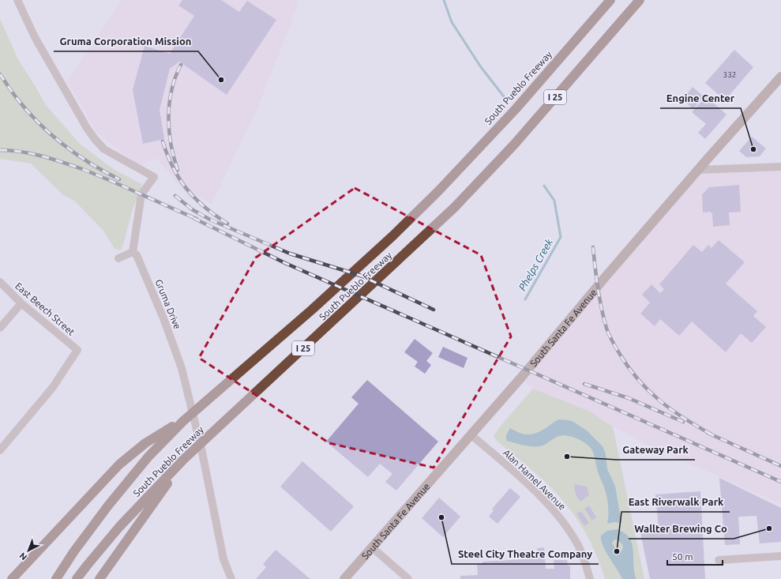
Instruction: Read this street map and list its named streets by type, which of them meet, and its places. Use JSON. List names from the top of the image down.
{
  "streets": {
    "highway": ["South Pueblo Freeway", "I 25"],
    "main road": ["South Santa Fe Avenue"],
    "street": ["Gruma Drive", "East Beech Street", "Alan Hamel Avenue"]
  },
  "crossings": [
    ["South Santa Fe Avenue", "Alan Hamel Avenue"]
  ],
  "water": ["Phelps Creek"],
  "places": [
    "Gruma Corporation Mission",
    "Engine Center",
    "Gateway Park",
    "Steel City Theatre Company",
    "Wallter Brewing Co",
    "East Riverwalk Park"
  ],
  "house_numbers": ["332"],
  "scale_bar": "50 m",
  "north": "bottom left"
}
